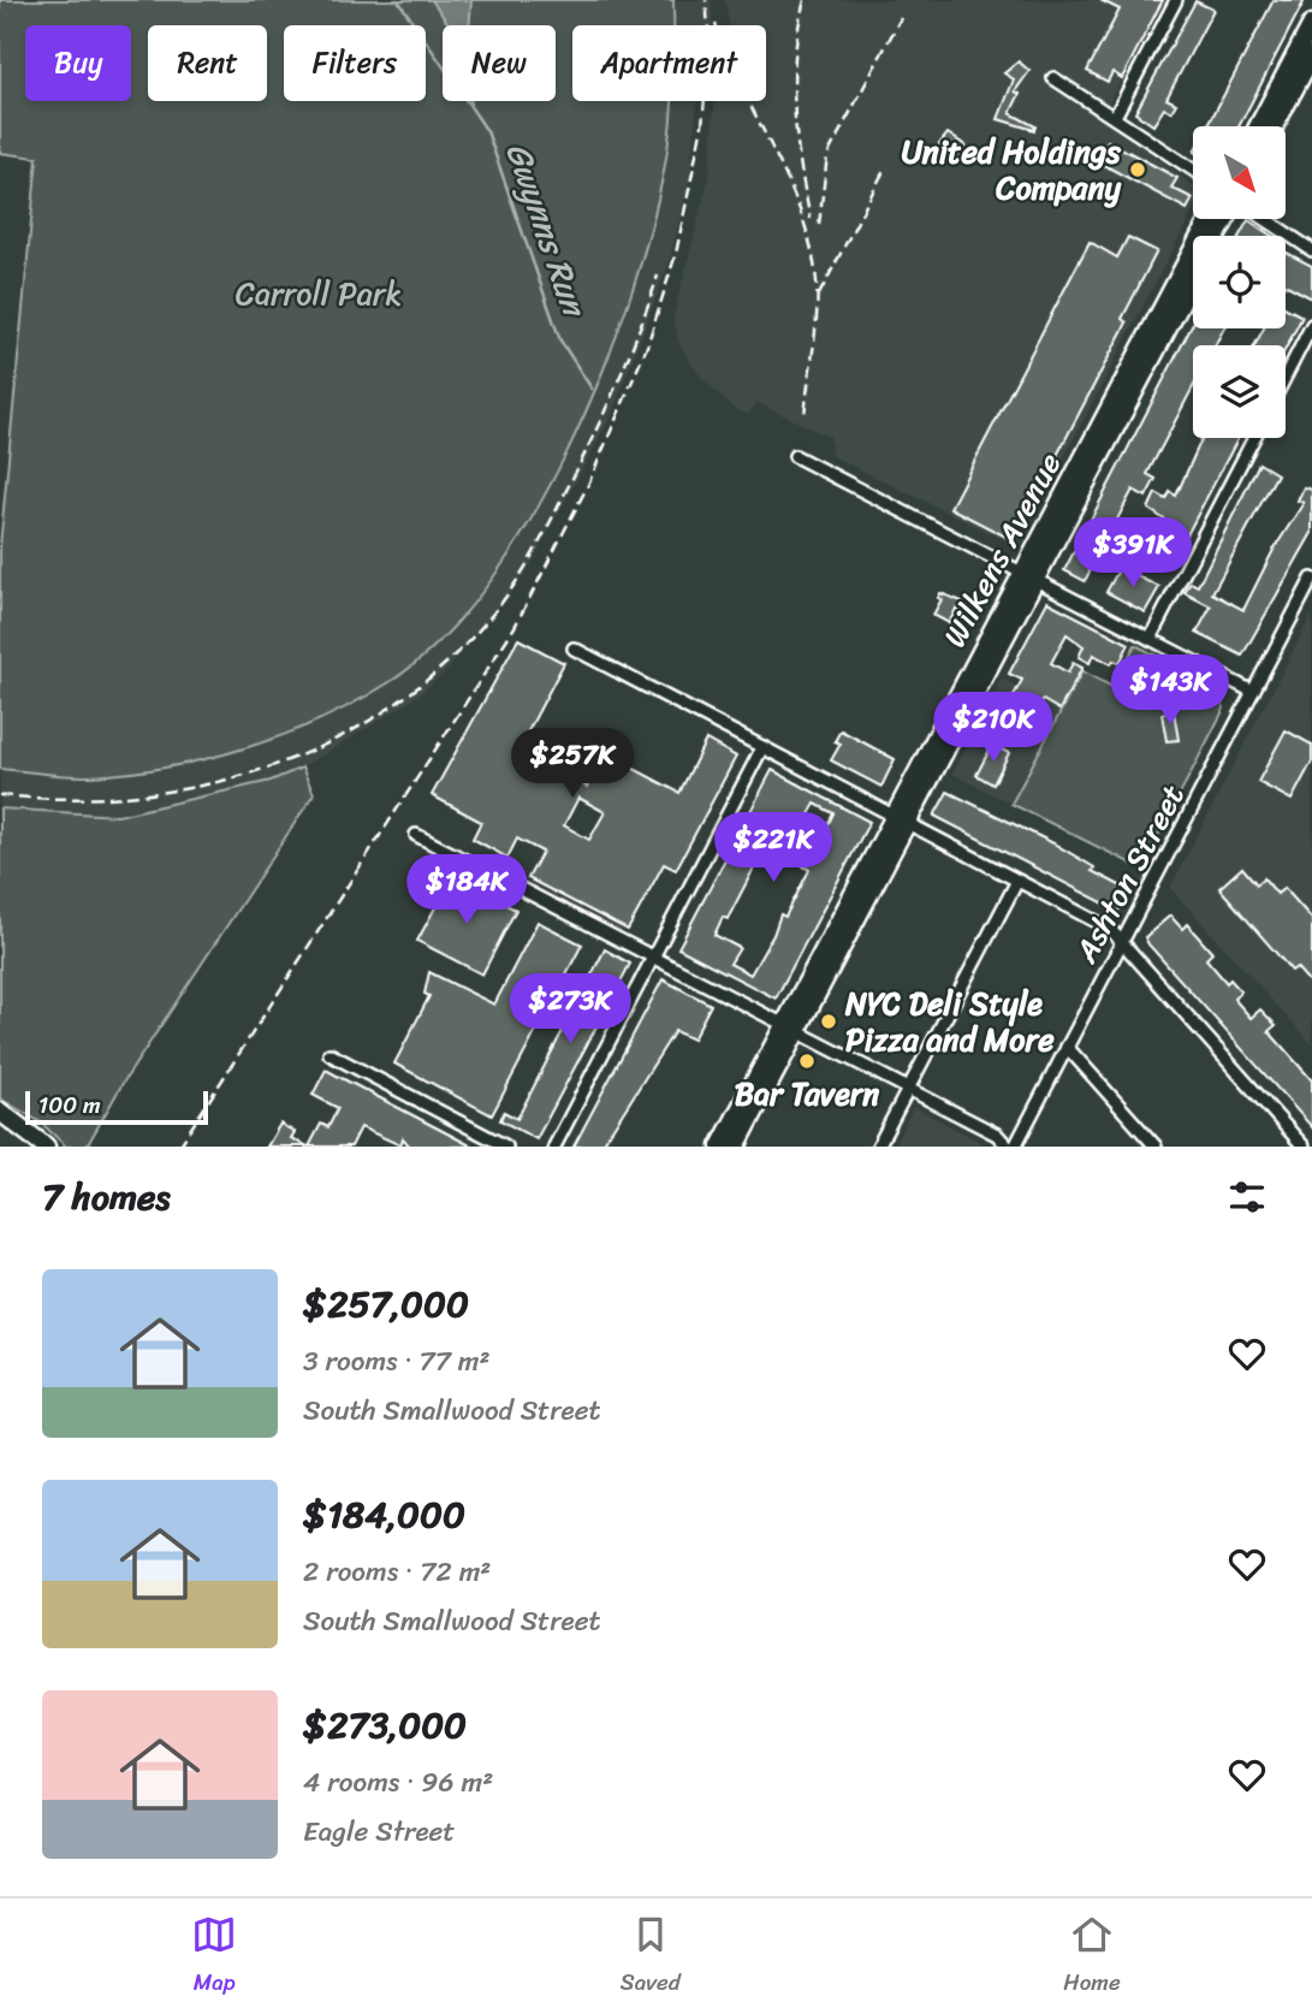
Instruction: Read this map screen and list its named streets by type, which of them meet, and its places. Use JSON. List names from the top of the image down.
{
  "streets": {
    "main road": ["Wilkens Avenue"],
    "street": ["Ashton Street"]
  },
  "water": ["Gwynns Run"],
  "parks": ["Carroll Park"],
  "places": ["United Holdings Company", "NYC Deli Style Pizza and More", "Bar Tavern"],
  "scale_bar": "100 m",
  "north": "bottom right",
  "page": {
    "chip": [
      "Buy",
      "Rent",
      "Filters",
      "New",
      "Apartment"
    ],
    "price": [
      "$391K",
      "$143K",
      "$210K",
      "$257K",
      "$221K",
      "$184K",
      "$273K"
    ],
    "scale": "100 m",
    "heading": "7 homes",
    "list": [
      {
        "name": "$257,000",
        "note": "3 rooms · 77 m² · South Smallwood Street"
      },
      {
        "name": "$184,000",
        "note": "2 rooms · 72 m² · South Smallwood Street"
      },
      {
        "name": "$273,000",
        "note": "4 rooms · 96 m² · Eagle Street"
      }
    ],
    "tabs": ["Map", "Saved", "Home"]
  }
}
